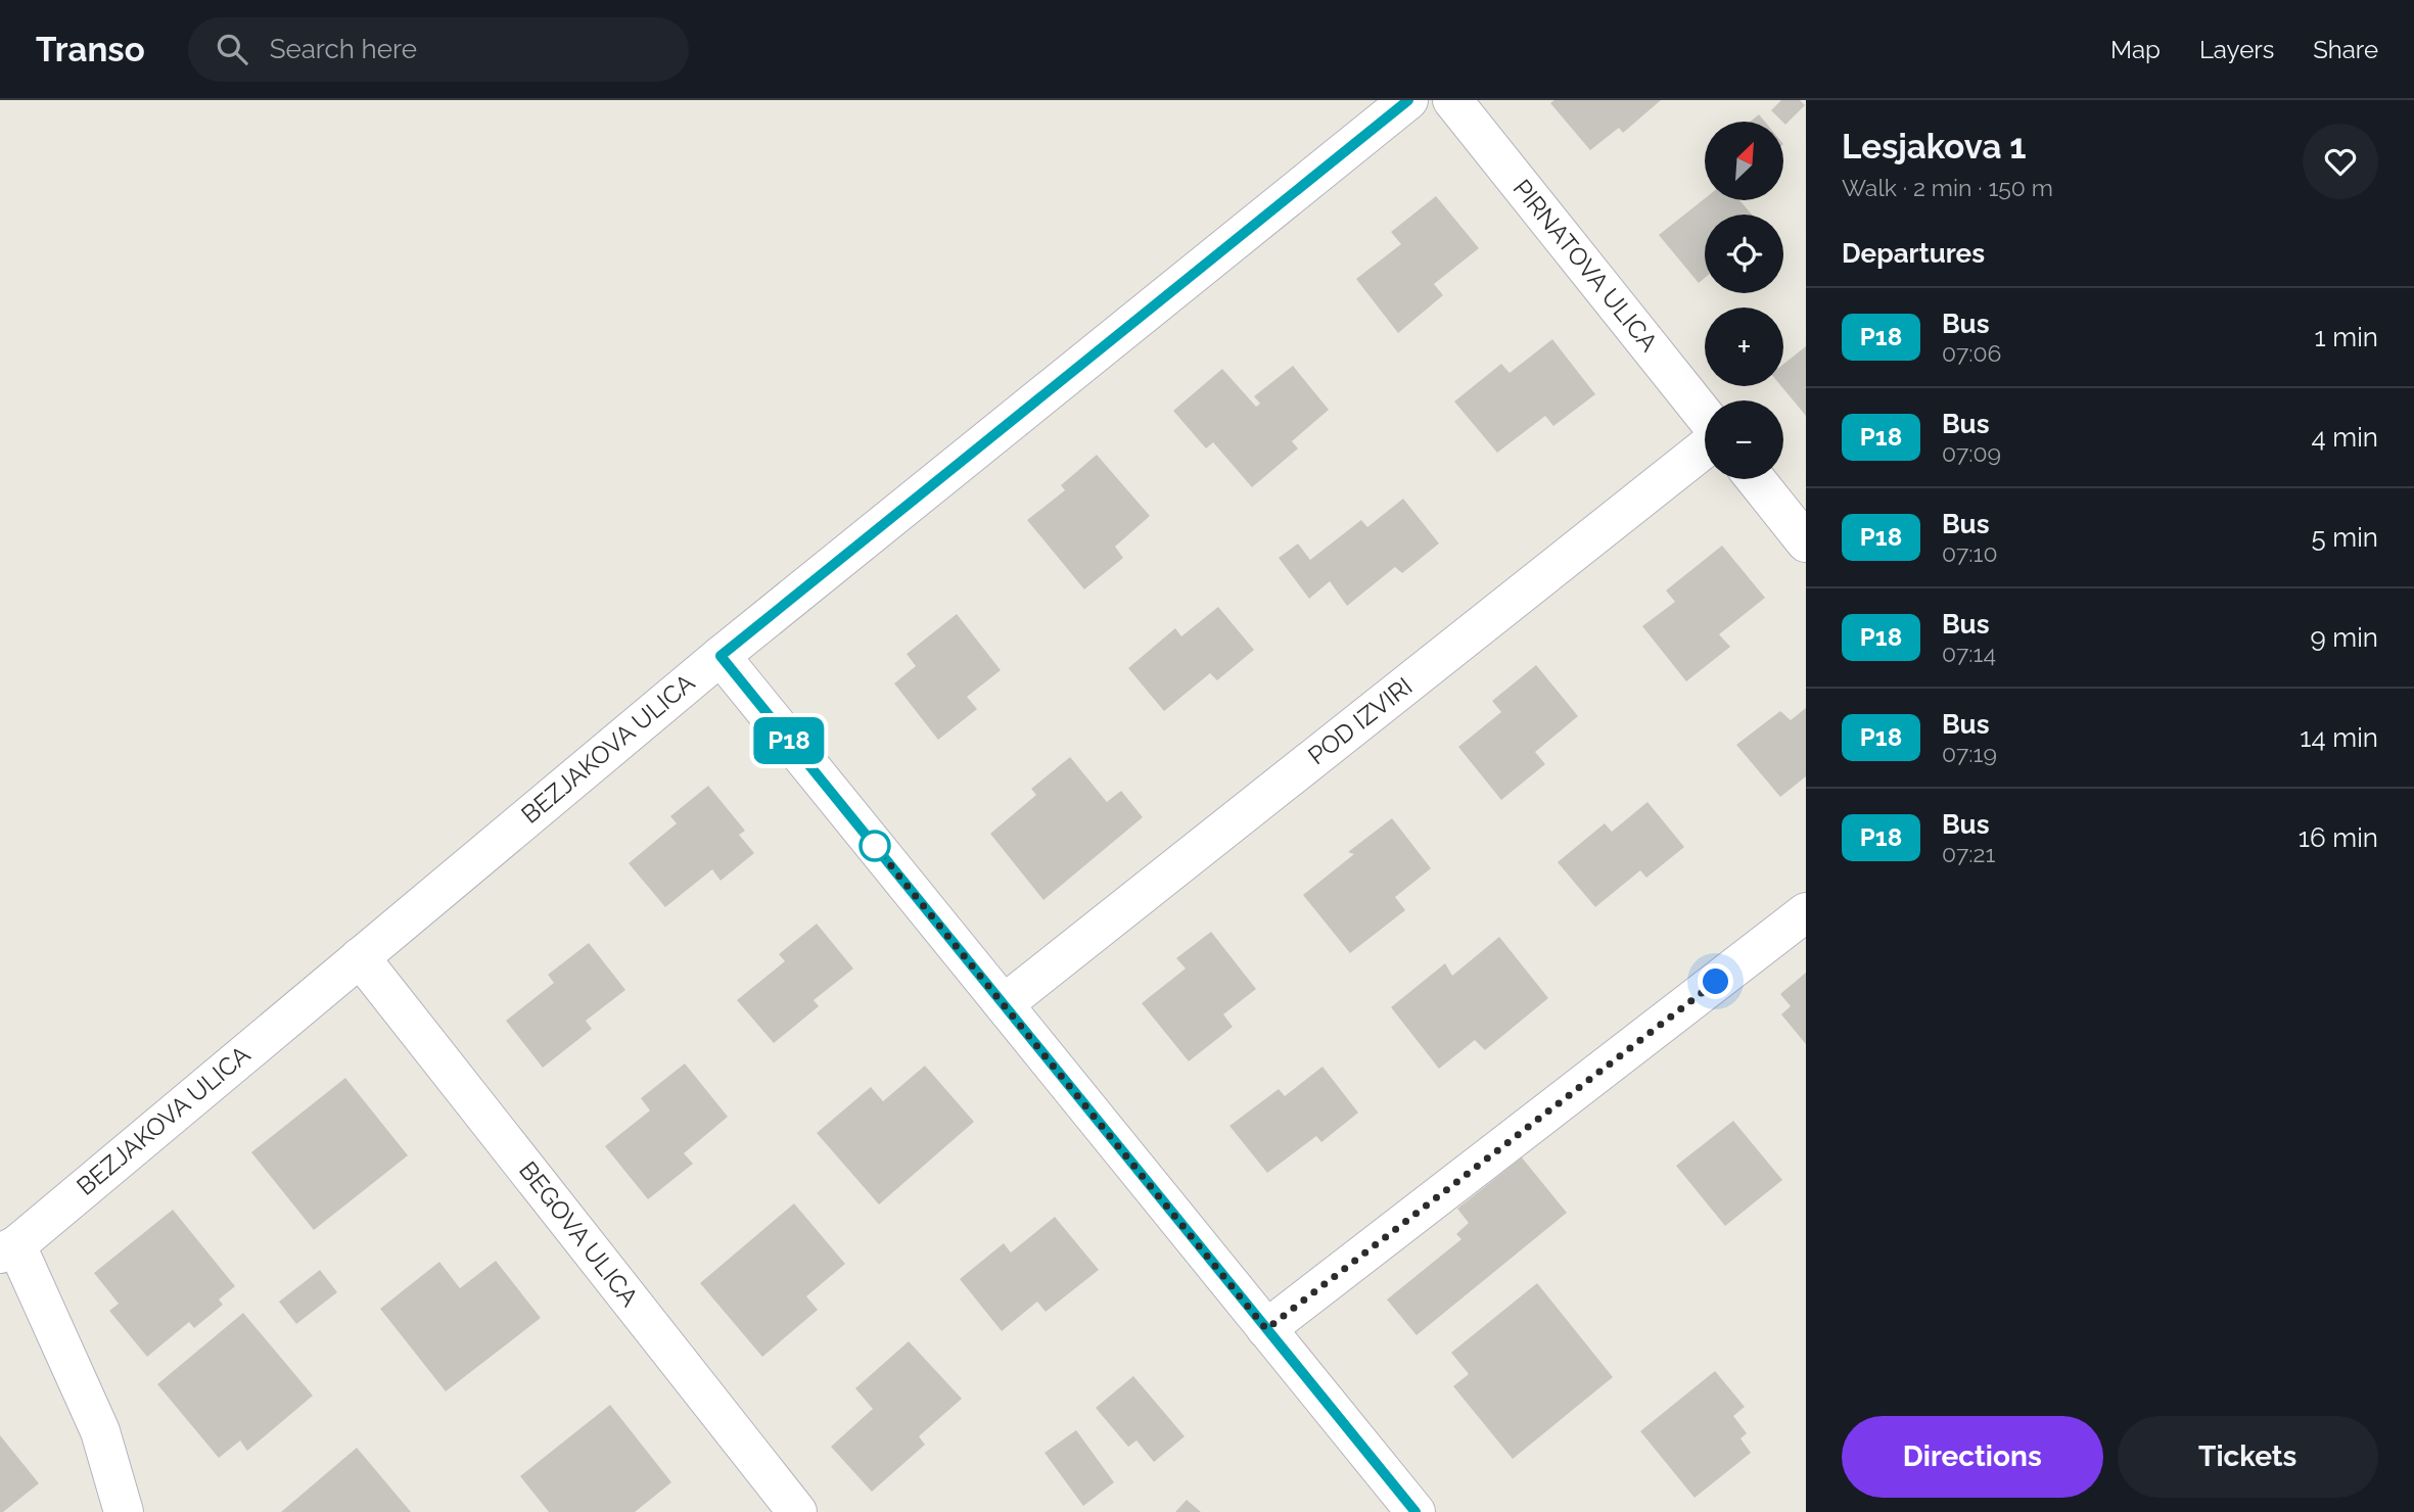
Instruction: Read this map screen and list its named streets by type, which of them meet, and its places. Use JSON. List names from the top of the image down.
{
  "streets": {
    "street": [
      "PIRNATOVA ULICA",
      "POD IZVIRI",
      "BEZJAKOVA ULICA",
      "BEGOVA ULICA"
    ]
  },
  "crossings": [
    ["BEZJAKOVA ULICA", "BEGOVA ULICA"]
  ],
  "lines": ["bus line P18"],
  "north": "top right",
  "page": {
    "header": "Transo",
    "search": "Search here",
    "nav": ["Map", "Layers", "Share"],
    "on_map": "P18",
    "heading": [
      ["Lesjakova 1", "Walk · 2 min · 150 m"],
      "Departures"
    ],
    "map_buttons": ["+", "−"],
    "list": [
      {
        "mark": "P18",
        "name": "Bus",
        "note": "07:06",
        "value": "1 min"
      },
      {
        "mark": "P18",
        "name": "Bus",
        "note": "07:09",
        "value": "4 min"
      },
      {
        "mark": "P18",
        "name": "Bus",
        "note": "07:10",
        "value": "5 min"
      },
      {
        "mark": "P18",
        "name": "Bus",
        "note": "07:14",
        "value": "9 min"
      },
      {
        "mark": "P18",
        "name": "Bus",
        "note": "07:19",
        "value": "14 min"
      },
      {
        "mark": "P18",
        "name": "Bus",
        "note": "07:21",
        "value": "16 min"
      }
    ],
    "buttons": ["Directions", "Tickets"]
  }
}
